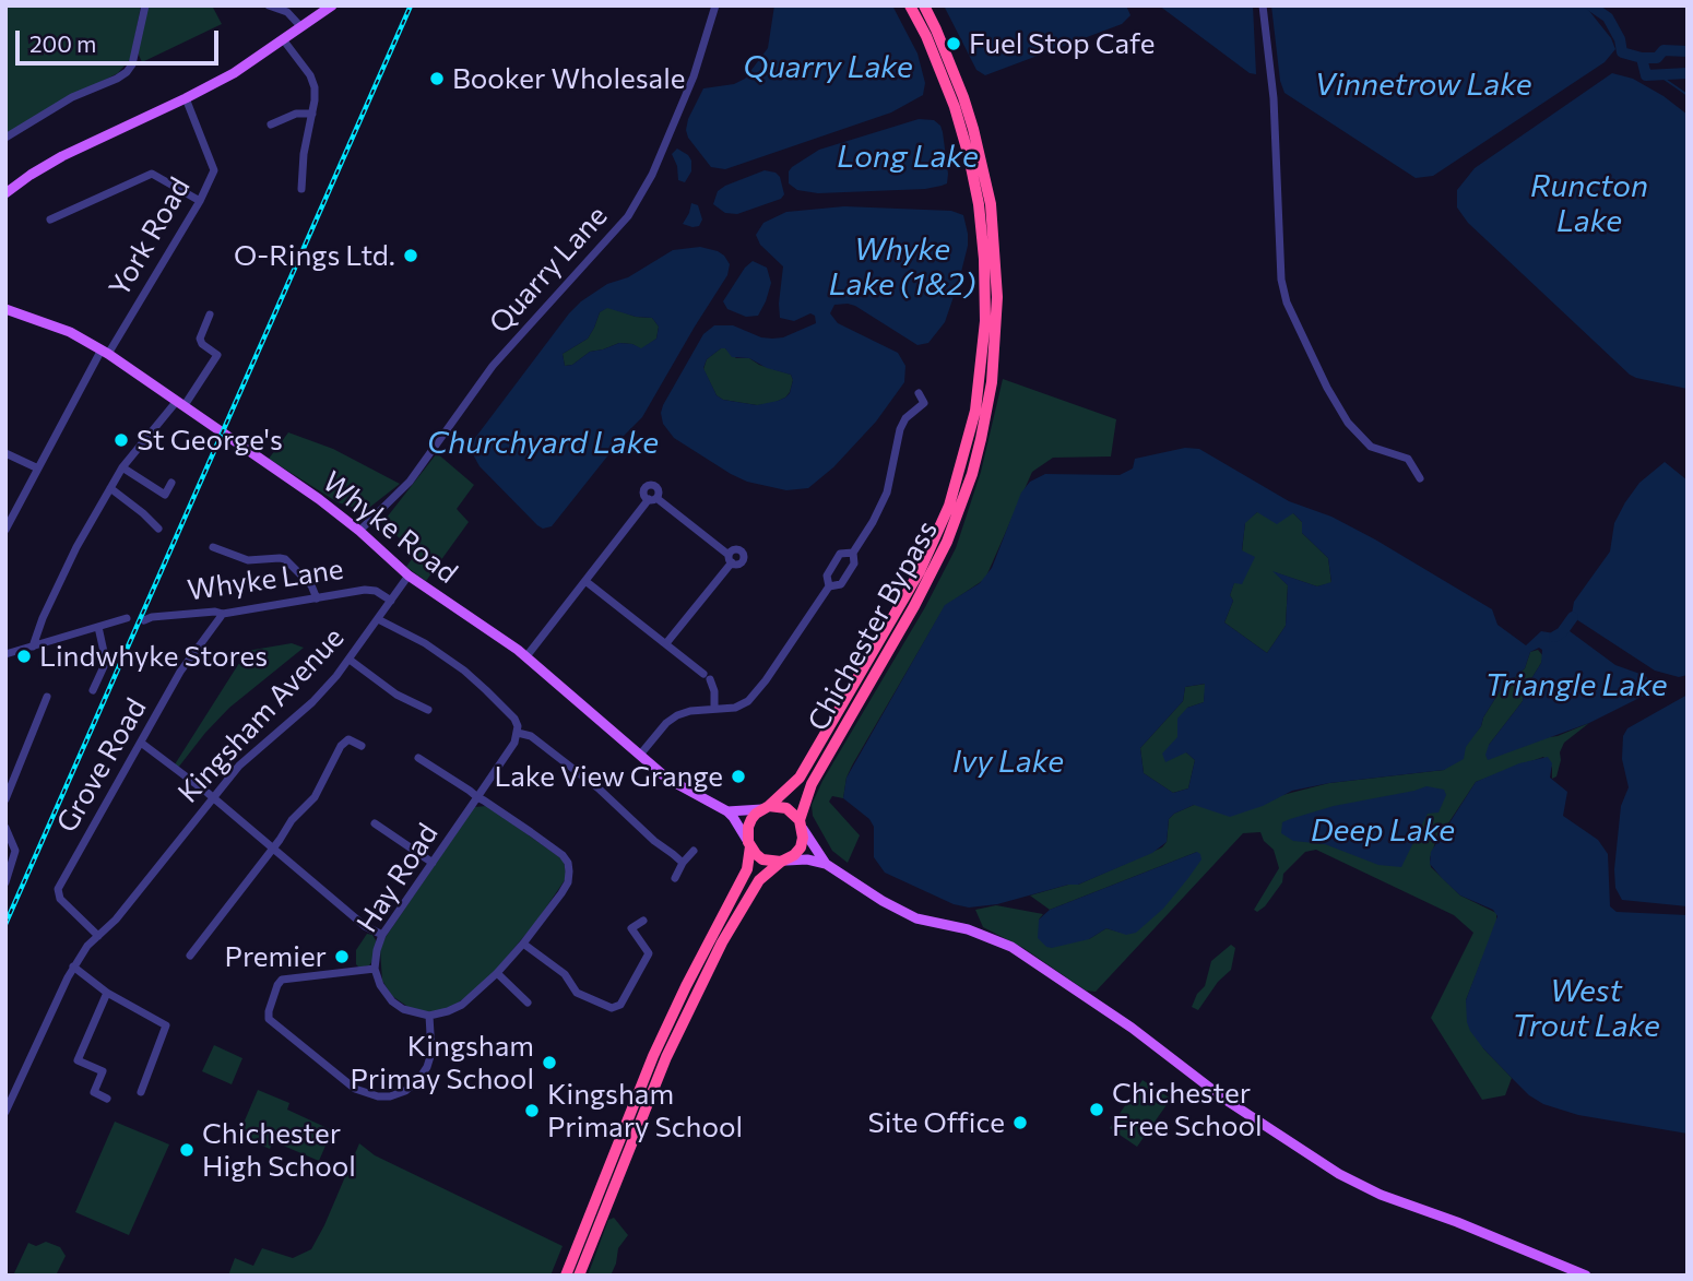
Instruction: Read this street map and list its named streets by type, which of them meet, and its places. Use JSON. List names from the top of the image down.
{
  "streets": {
    "highway": ["Chichester Bypass"],
    "main road": ["Whyke Road"],
    "street": [
      "York Road",
      "Quarry Lane",
      "Whyke Lane",
      "Kingsham Avenue",
      "Grove Road",
      "Hay Road"
    ]
  },
  "crossings": [
    ["York Road", "Whyke Road"],
    ["Quarry Lane", "Whyke Road"],
    ["Whyke Road", "Chichester Bypass"],
    ["Whyke Road", "Kingsham Avenue"],
    ["Whyke Lane", "Kingsham Avenue"],
    ["Whyke Lane", "Grove Road"],
    ["Kingsham Avenue", "Grove Road"]
  ],
  "water": [
    "Quarry Lake",
    "Vinnetrow Lake",
    "Long Lake",
    "Runcton Lake",
    "Whyke Lake (1&2)",
    "Churchyard Lake",
    "Triangle Lake",
    "Ivy Lake",
    "Deep Lake",
    "West Trout Lake"
  ],
  "places": [
    "Fuel Stop Cafe",
    "Booker Wholesale",
    "O-Rings Ltd.",
    "St George's",
    "Lindwhyke Stores",
    "Lake View Grange",
    "Premier",
    "Kingsham Primay School",
    "Chichester Free School",
    "Kingsham Primary School",
    "Site Office",
    "Chichester High School"
  ],
  "scale_bar": "200 m"
}
